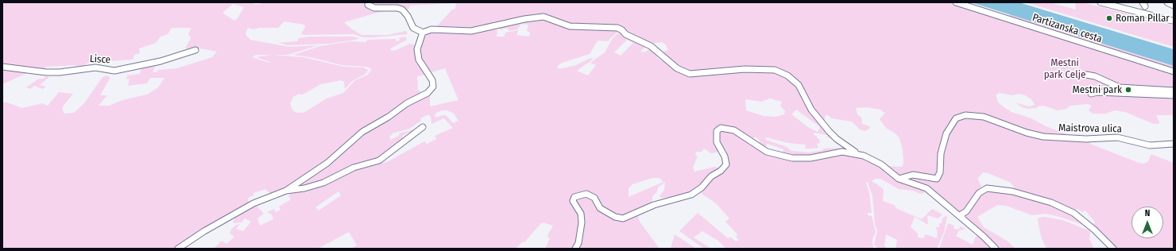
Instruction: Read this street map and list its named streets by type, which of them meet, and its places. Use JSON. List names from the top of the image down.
{
  "streets": {
    "street": ["Partizanska cesta", "Lisce", "Maistrova ulica"]
  },
  "parks": ["Mestni park Celje"],
  "places": ["Roman Pillar", "Mestni park"],
  "north": "top"
}
